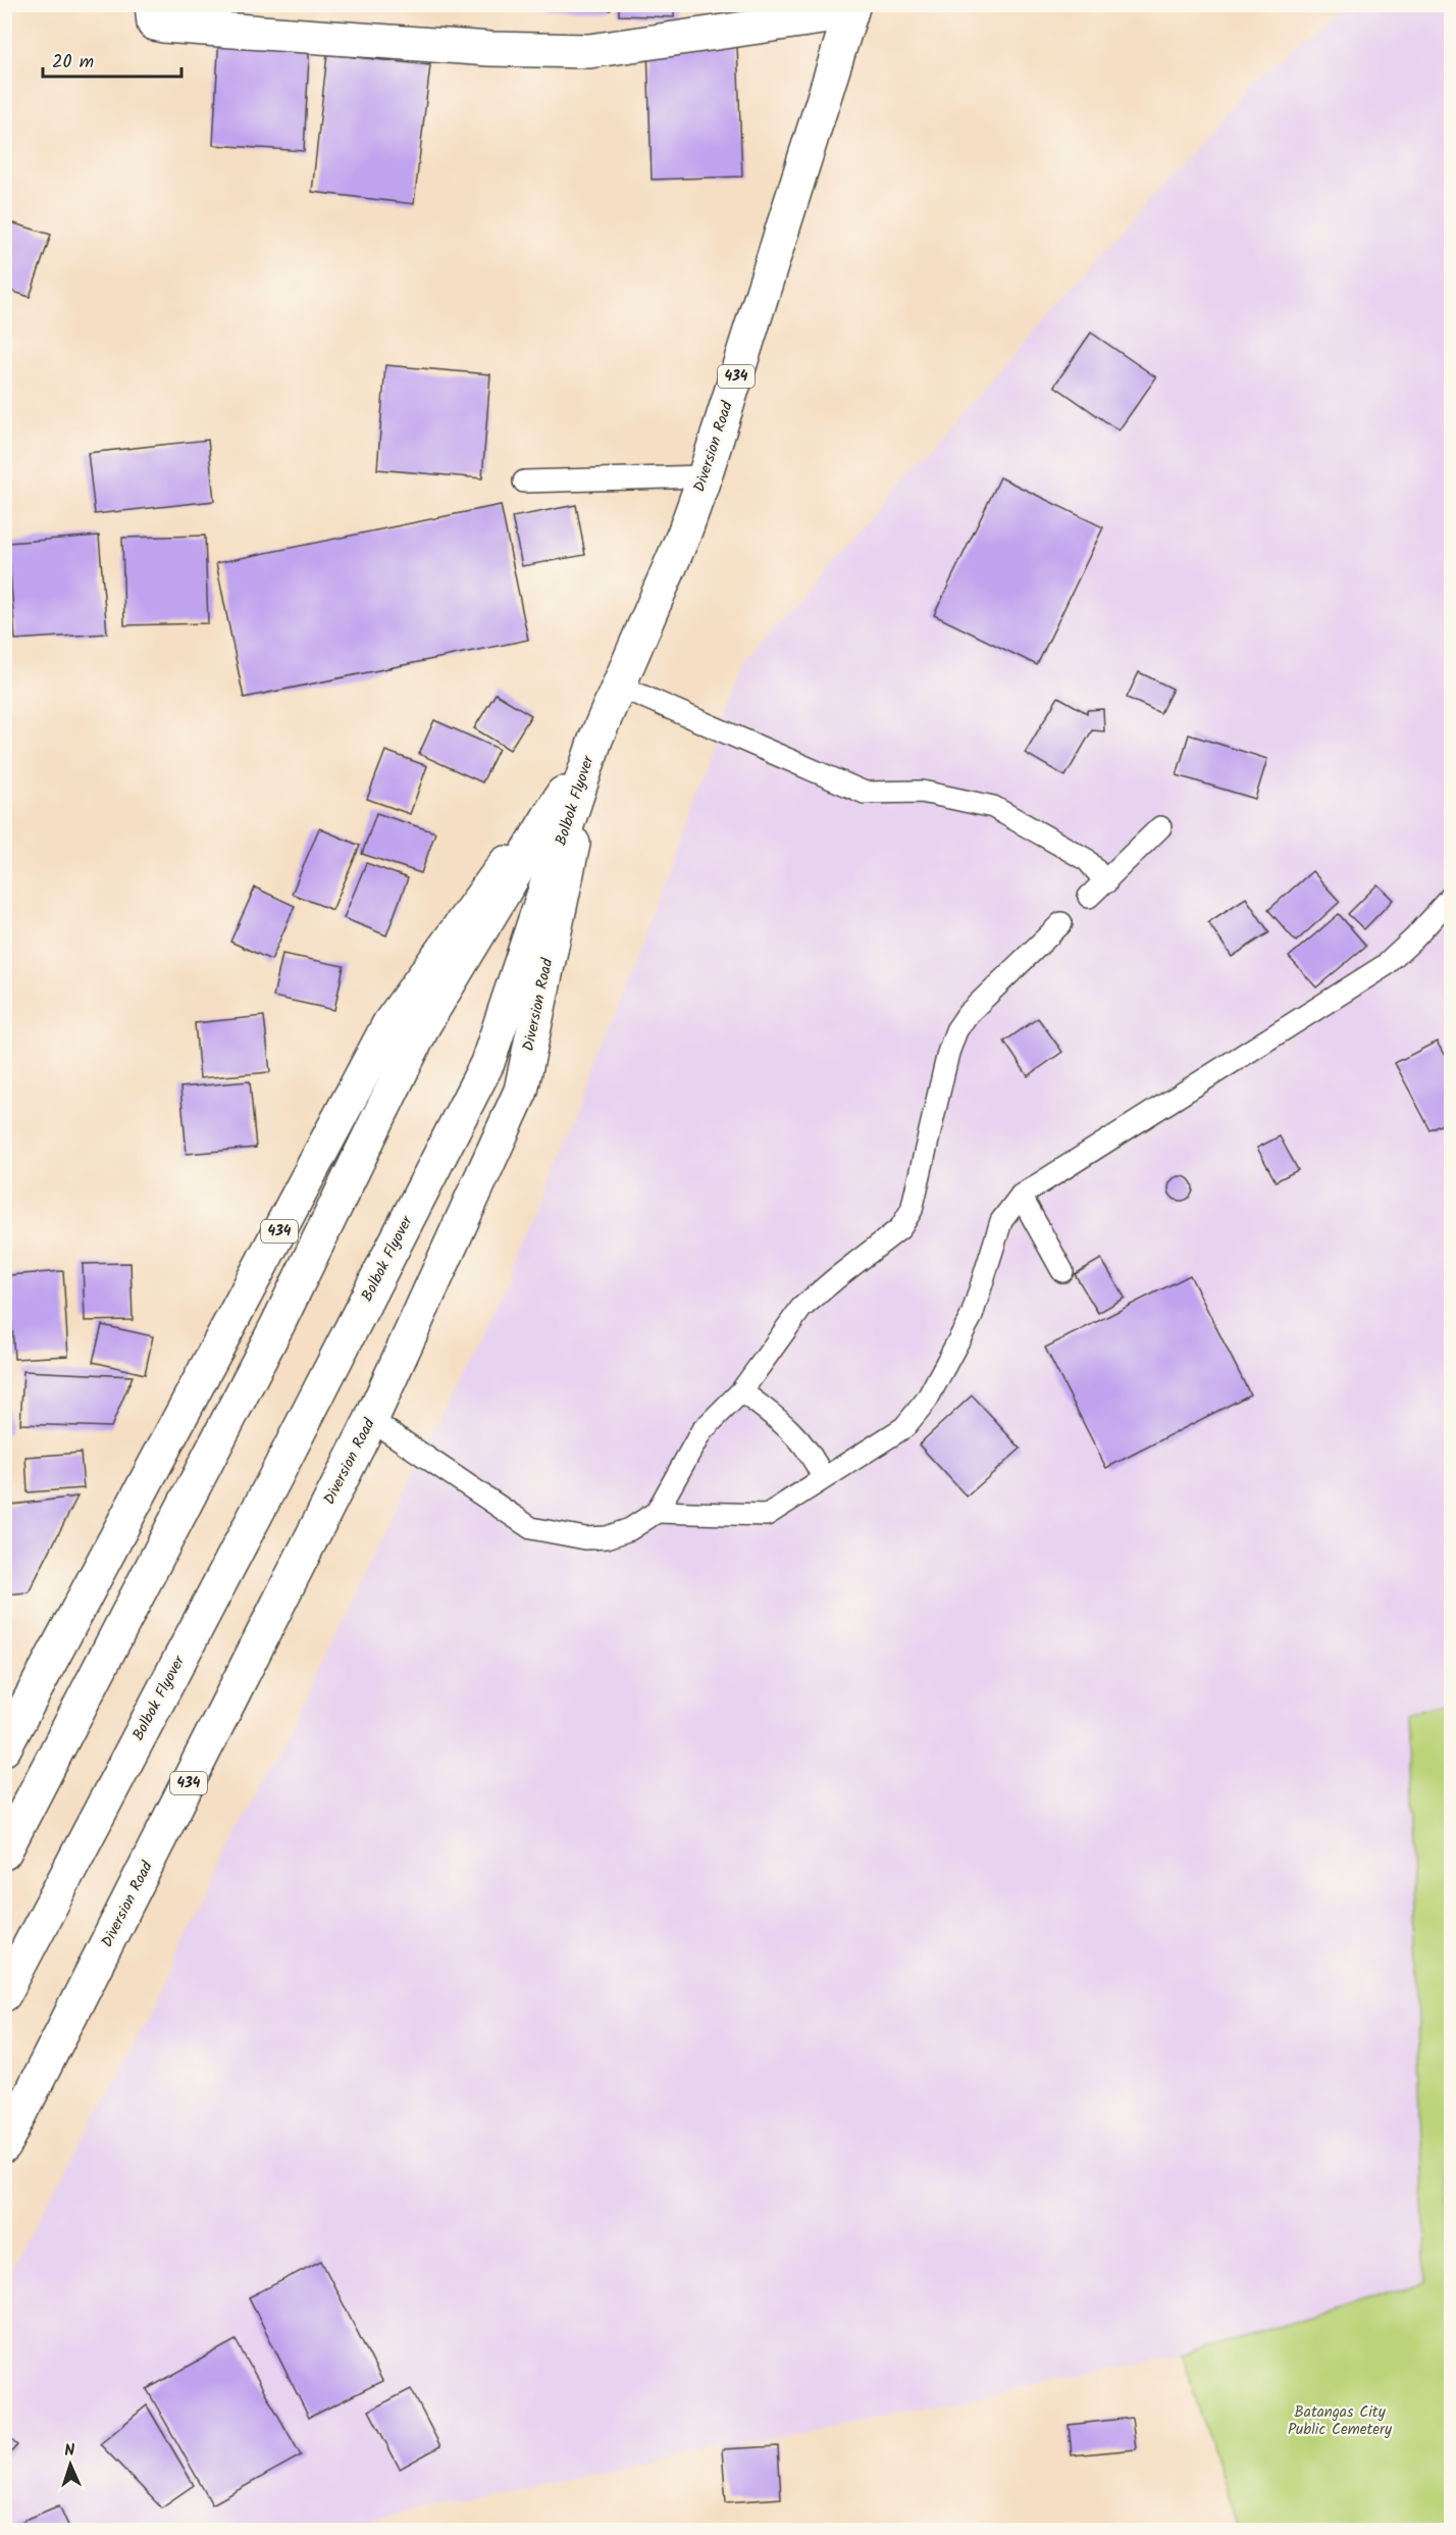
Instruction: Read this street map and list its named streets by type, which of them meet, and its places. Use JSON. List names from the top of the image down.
{
  "streets": {
    "main road": ["434", "Diversion Road", "Bolbok Flyover"]
  },
  "crossings": [
    ["Diversion Road", "Bolbok Flyover"]
  ],
  "parks": ["Batangas City Public Cemetery"],
  "scale_bar": "20 m",
  "north": "top"
}
